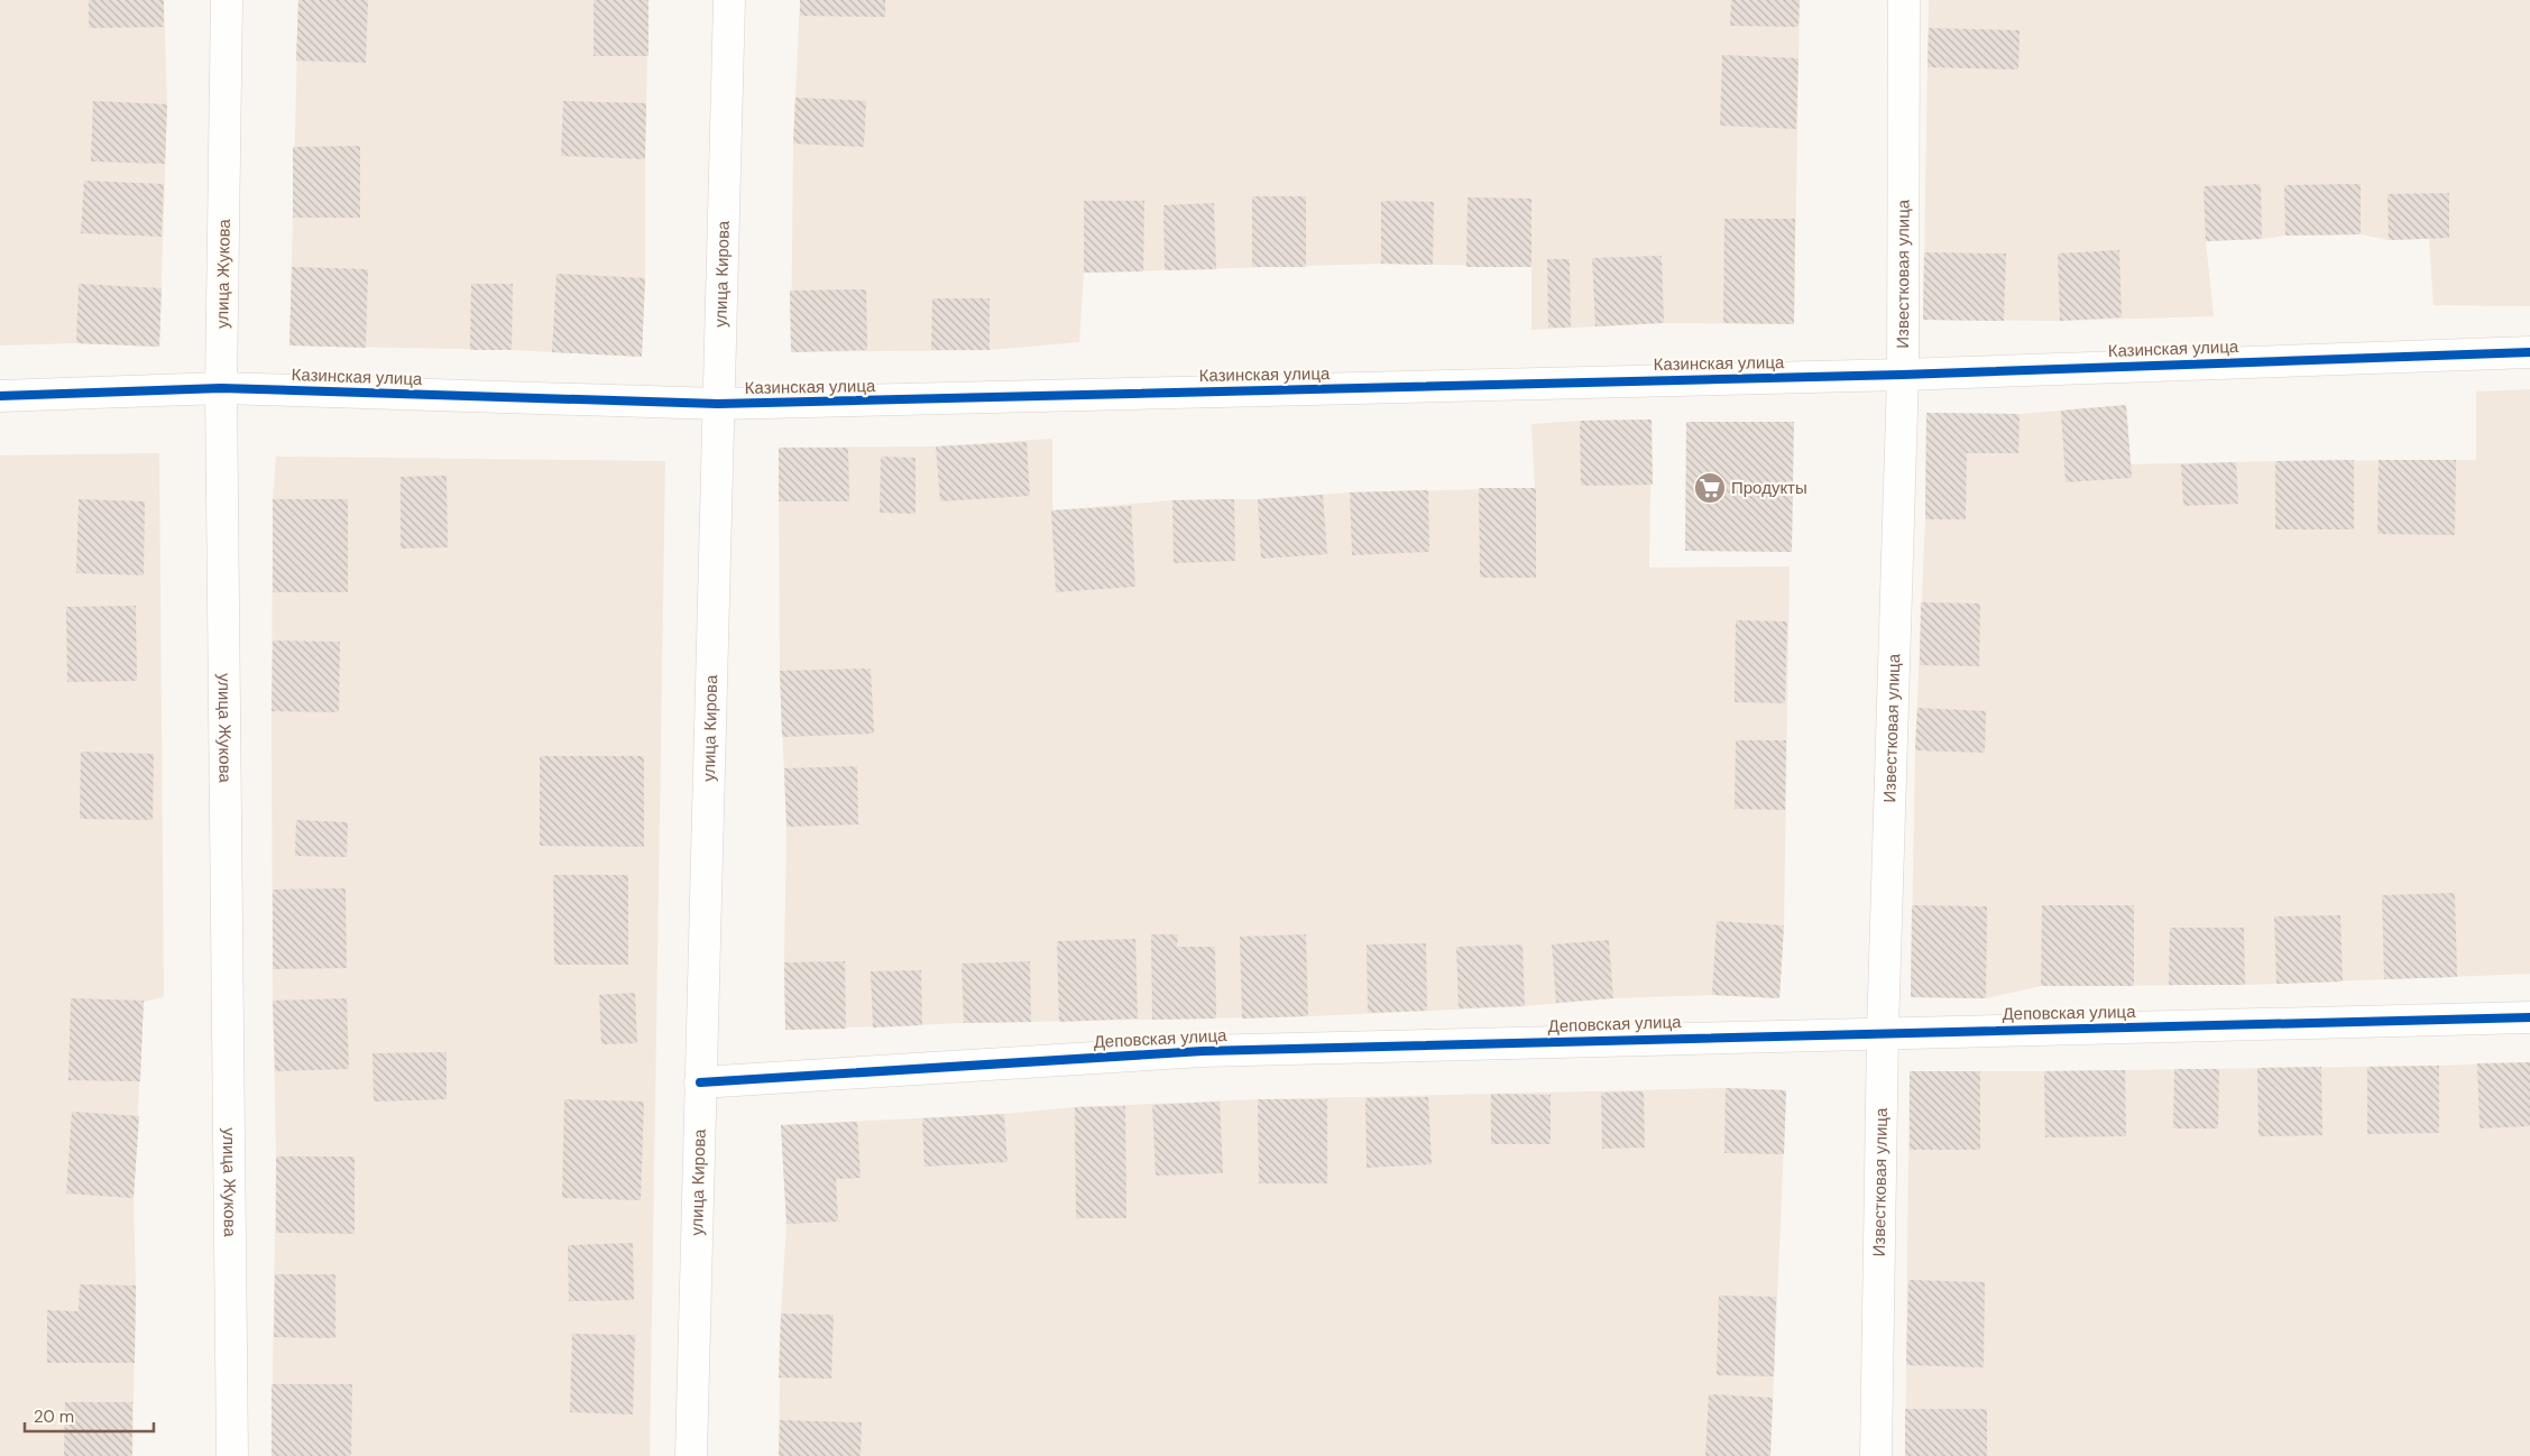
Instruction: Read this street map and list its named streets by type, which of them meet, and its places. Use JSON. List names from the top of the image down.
{
  "streets": {
    "street": [
      "улица Жукова",
      "улица Кирова",
      "Известковая улица",
      "Казинская улица",
      "Деповская улица"
    ]
  },
  "crossings": [
    ["улица Жукова", "Казинская улица"],
    ["улица Кирова", "Казинская улица"],
    ["улица Кирова", "Деповская улица"],
    ["Известковая улица", "Казинская улица"],
    ["Известковая улица", "Деповская улица"]
  ],
  "places": {
    "supermarket": ["Продукты"]
  },
  "scale_bar": "20 m"
}
